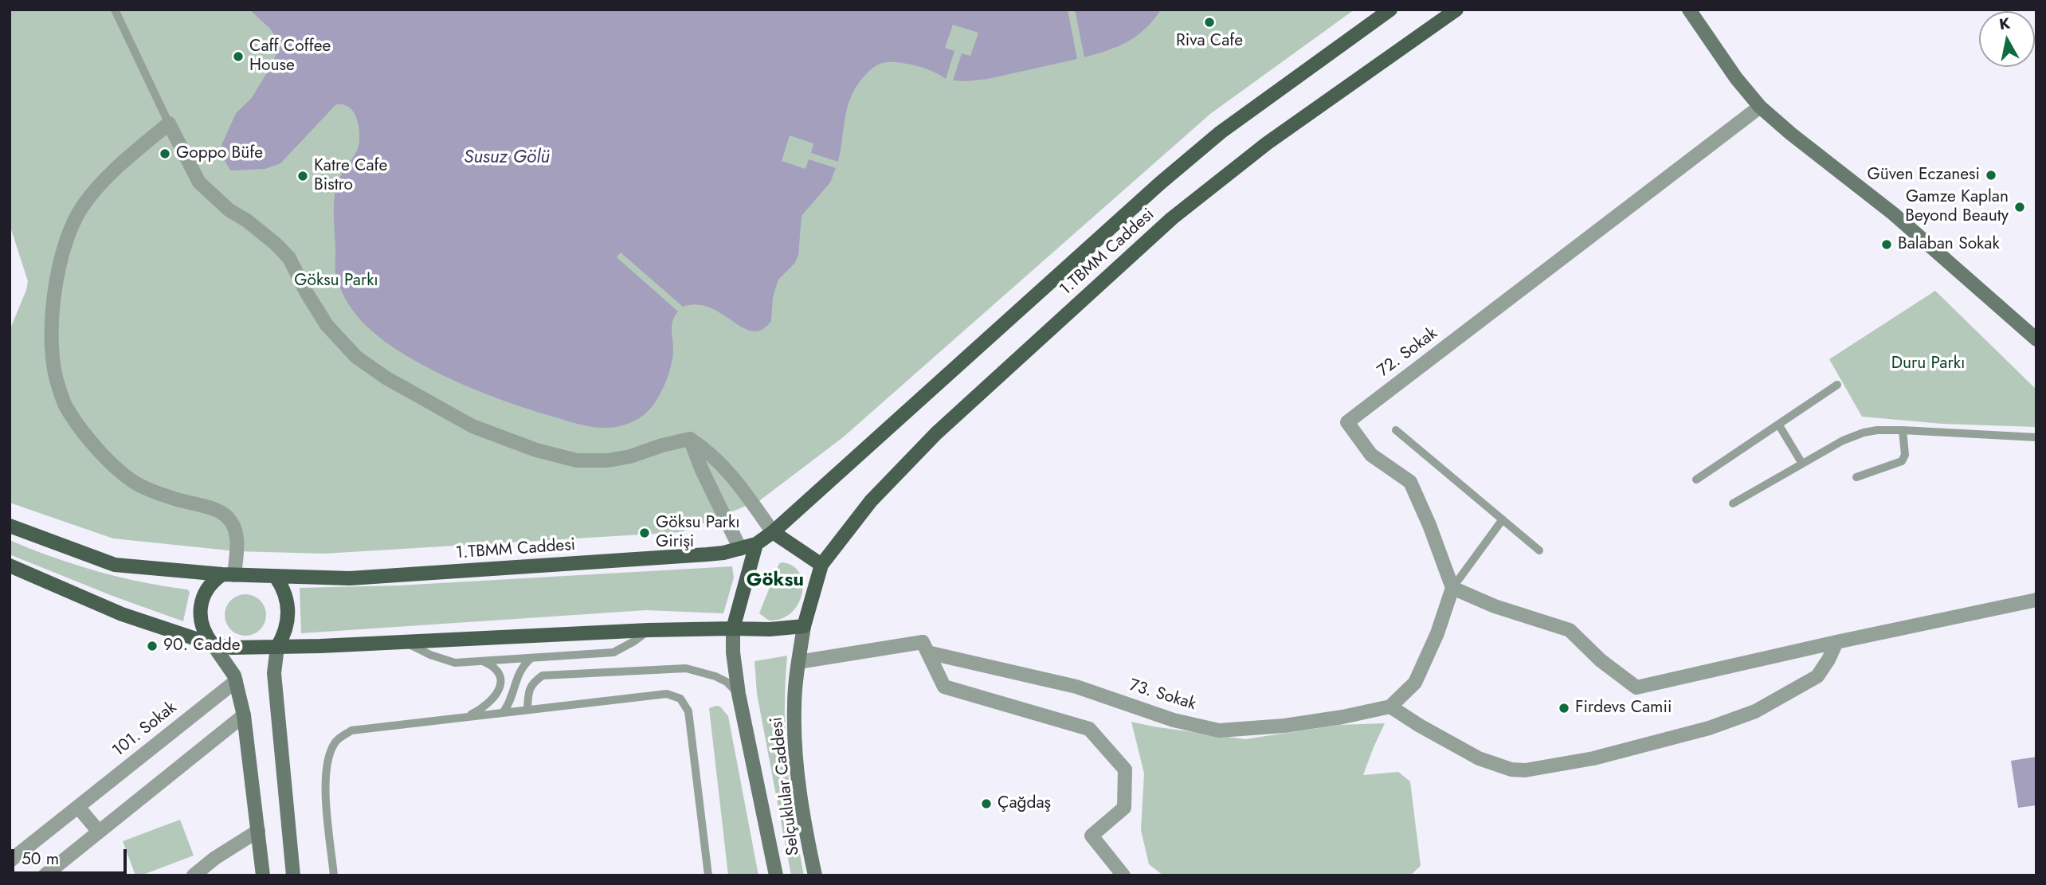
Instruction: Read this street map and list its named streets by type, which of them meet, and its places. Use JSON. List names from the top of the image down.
{
  "streets": {
    "main road": ["1.TBMM Caddesi"],
    "street": [
      "72. Sokak",
      "73. Sokak",
      "101. Sokak",
      "Selçuklular Caddesi"
    ]
  },
  "crossings": [
    ["73. Sokak", "Selçuklular Caddesi"]
  ],
  "districts": ["Göksu"],
  "water": ["Susuz Gölü"],
  "parks": ["Göksu Parkı", "Duru Parkı"],
  "places": [
    "Riva Cafe",
    "Caff Coffee House",
    "Goppo Büfe",
    "Güven Eczanesi",
    "Katre Cafe Bistro",
    "Gamze Kaplan Beyond Beauty",
    "Balaban Sokak",
    "Göksu Parkı Girişi",
    "90. Cadde",
    "Firdevs Camii",
    "Çağdaş"
  ],
  "scale_bar": "50 m",
  "north": "top"
}
